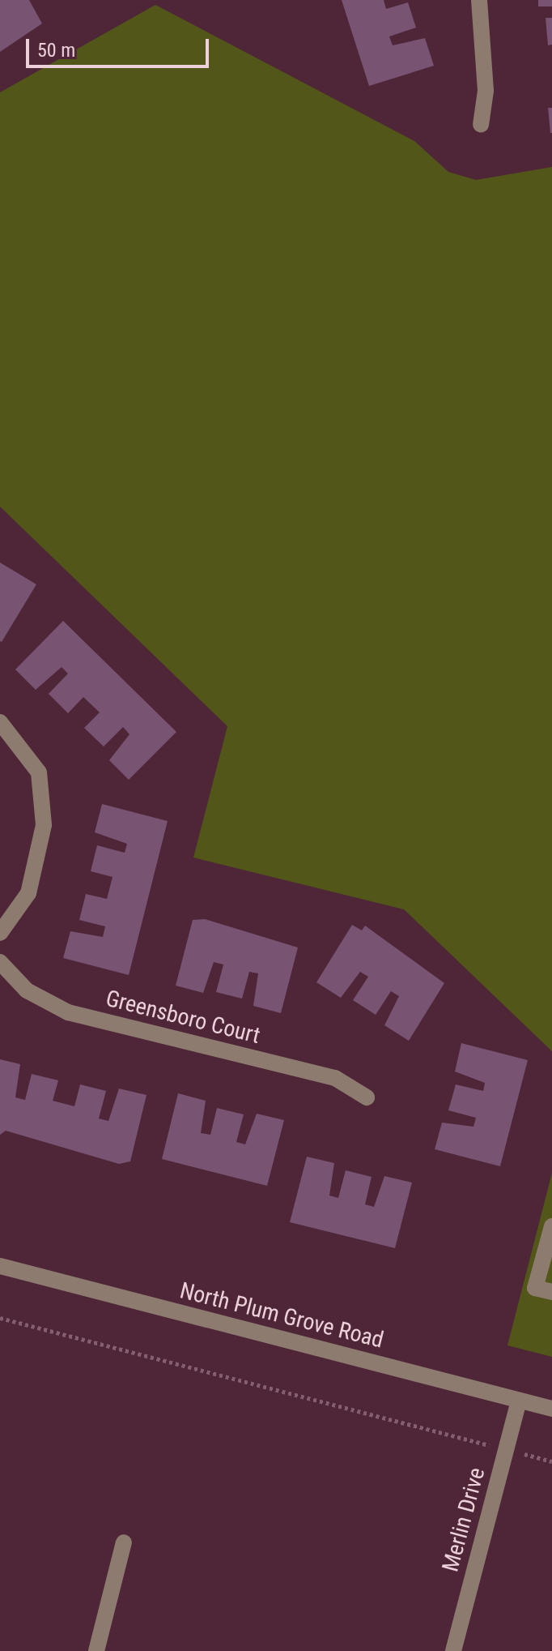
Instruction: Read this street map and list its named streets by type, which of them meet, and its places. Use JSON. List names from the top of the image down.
{
  "streets": {
    "street": ["Greensboro Court", "North Plum Grove Road", "Merlin Drive"]
  },
  "crossings": [
    ["North Plum Grove Road", "Merlin Drive"]
  ],
  "scale_bar": "50 m"
}
